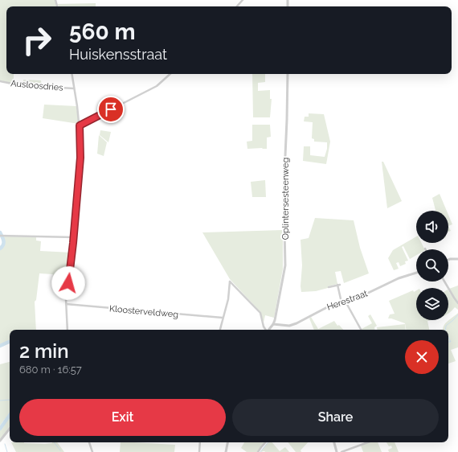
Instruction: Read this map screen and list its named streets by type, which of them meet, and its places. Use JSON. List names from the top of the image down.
{
  "streets": {
    "street": [
      "Ausloosdries",
      "Oplintersesteenweg",
      "Herestraat",
      "Kloosterveldweg"
    ]
  },
  "crossings": [
    ["Oplintersesteenweg", "Herestraat"]
  ],
  "page": {
    "turn": ["560 m", "Huiskensstraat"],
    "heading": ["2 min", "680 m · 16:57"],
    "buttons": ["Exit", "Share"]
  }
}
